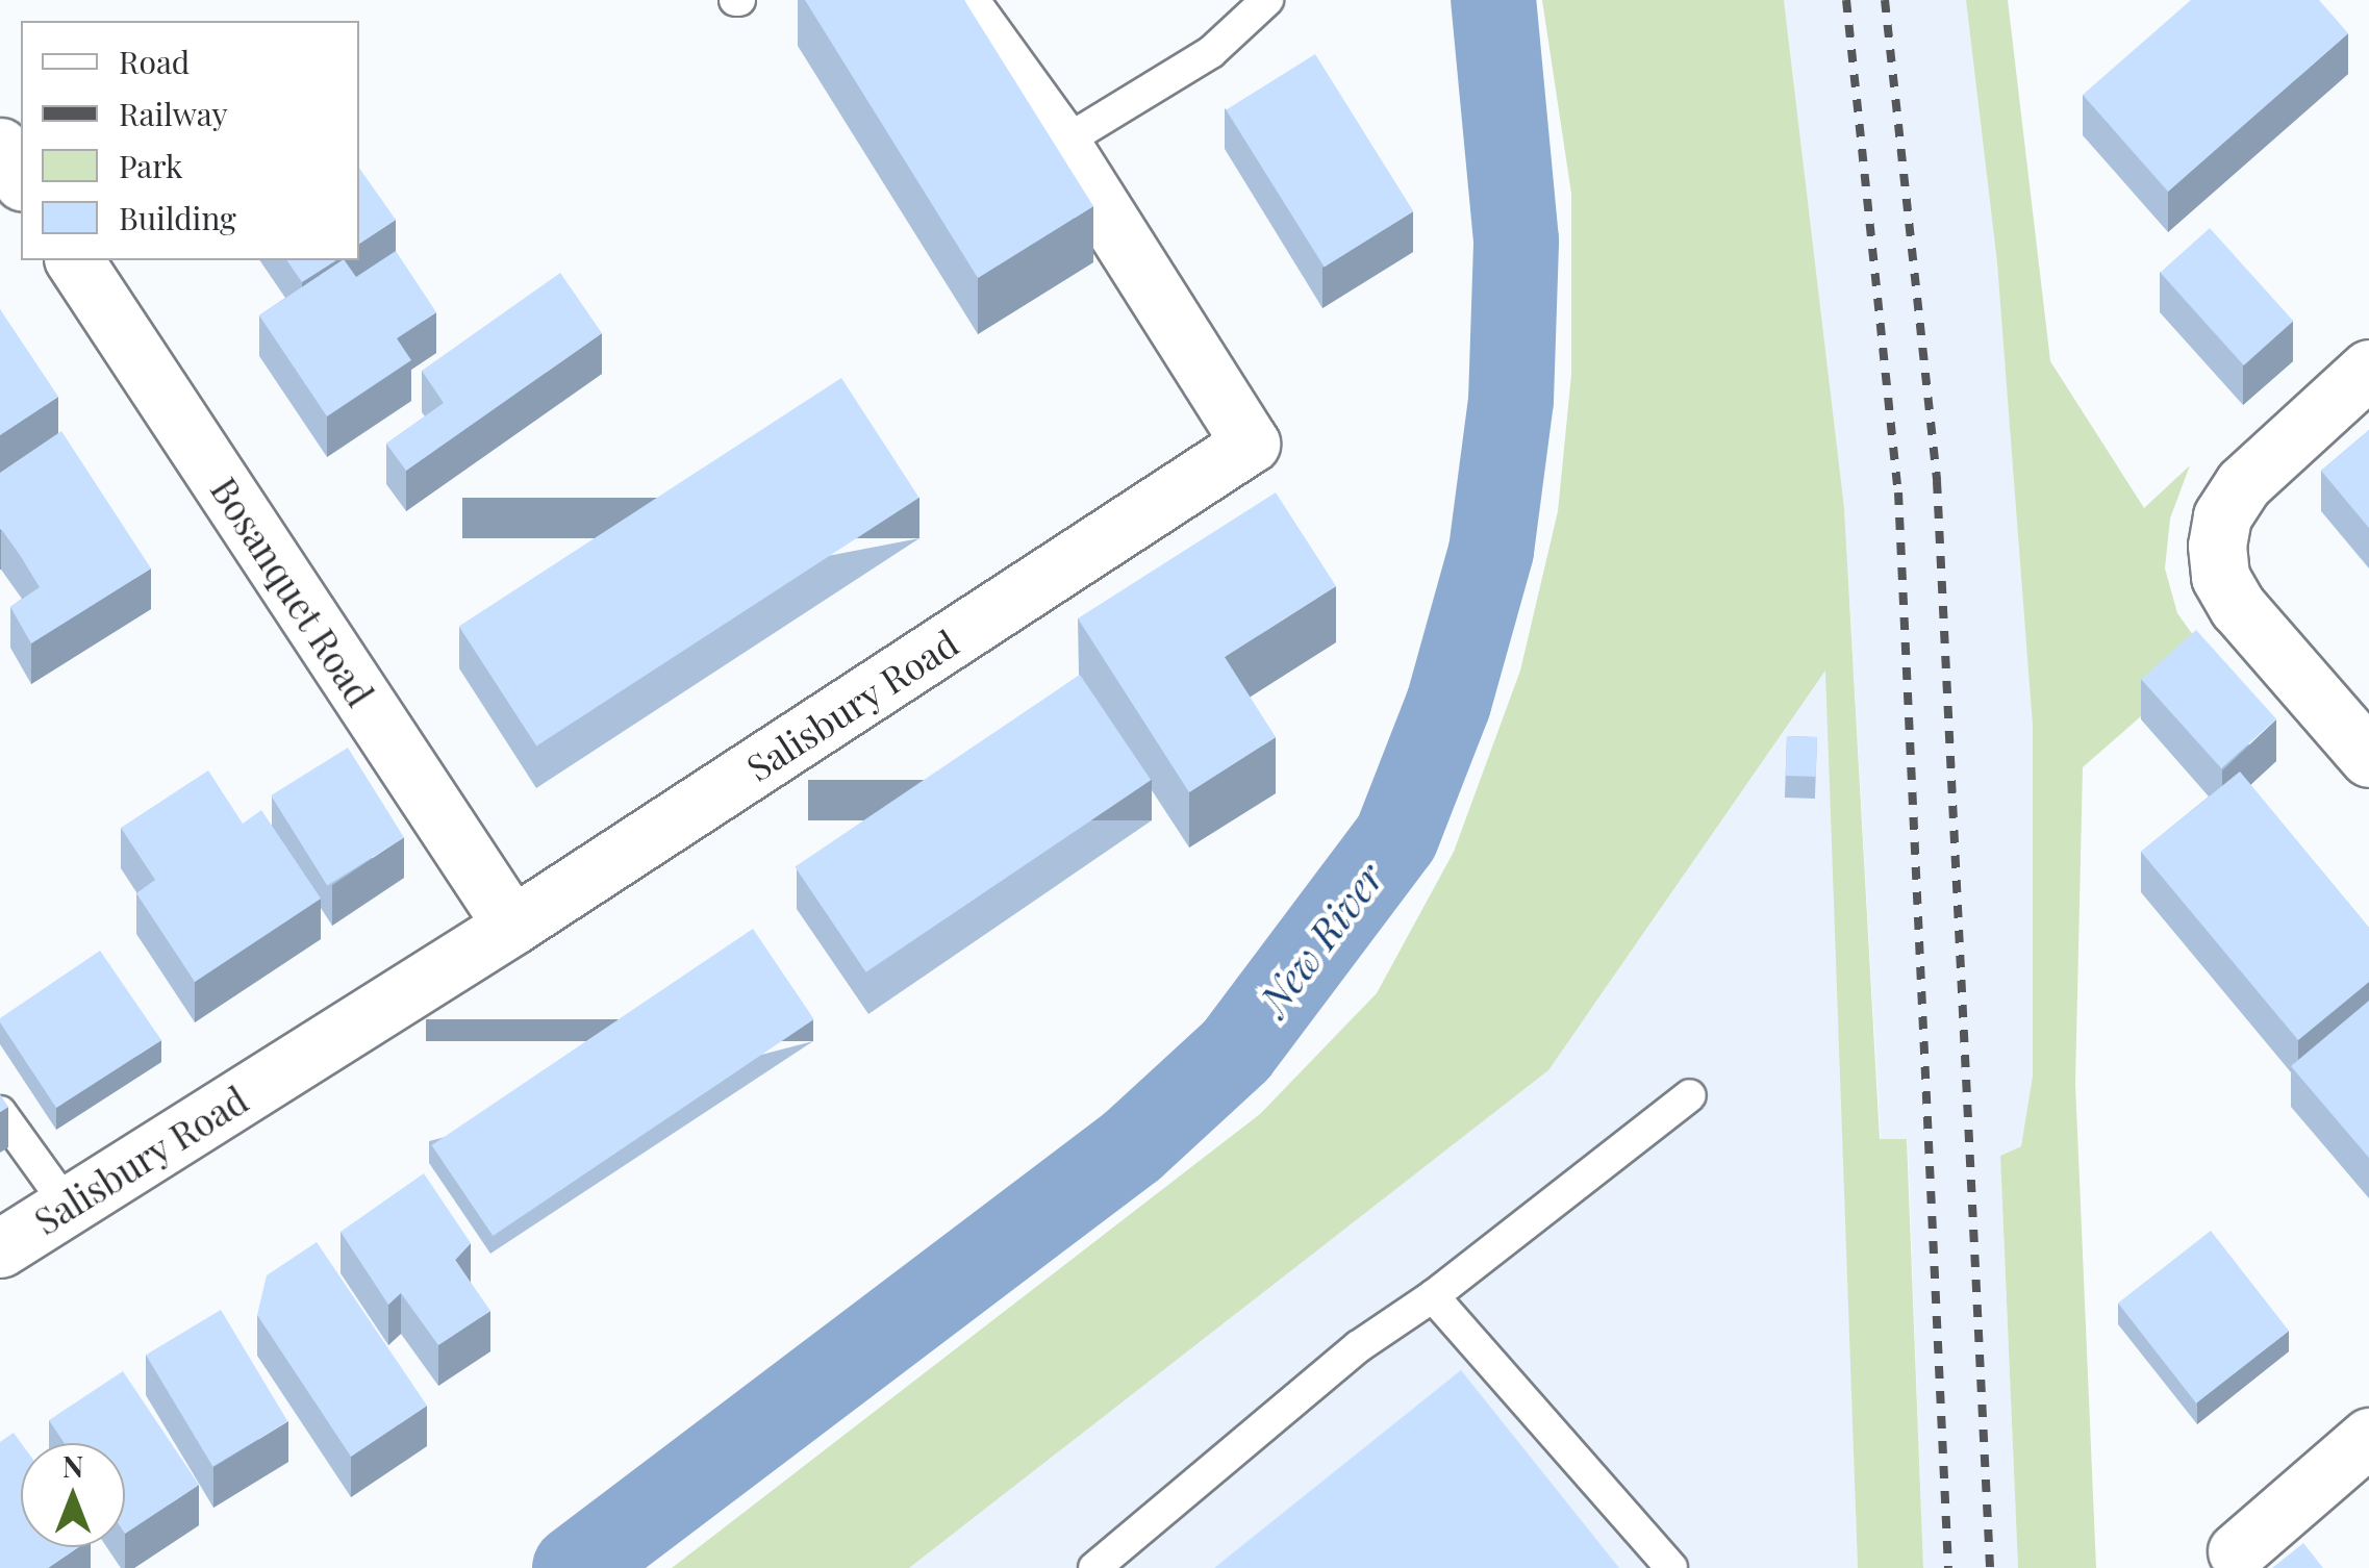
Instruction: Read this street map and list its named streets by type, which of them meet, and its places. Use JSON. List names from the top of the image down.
{
  "streets": {
    "street": ["Bosanquet Road", "Salisbury Road"]
  },
  "crossings": [
    ["Bosanquet Road", "Salisbury Road"]
  ],
  "water": ["New River"],
  "legend": [
    "Road",
    "Railway",
    "Park",
    "Building"
  ],
  "north": "top"
}
